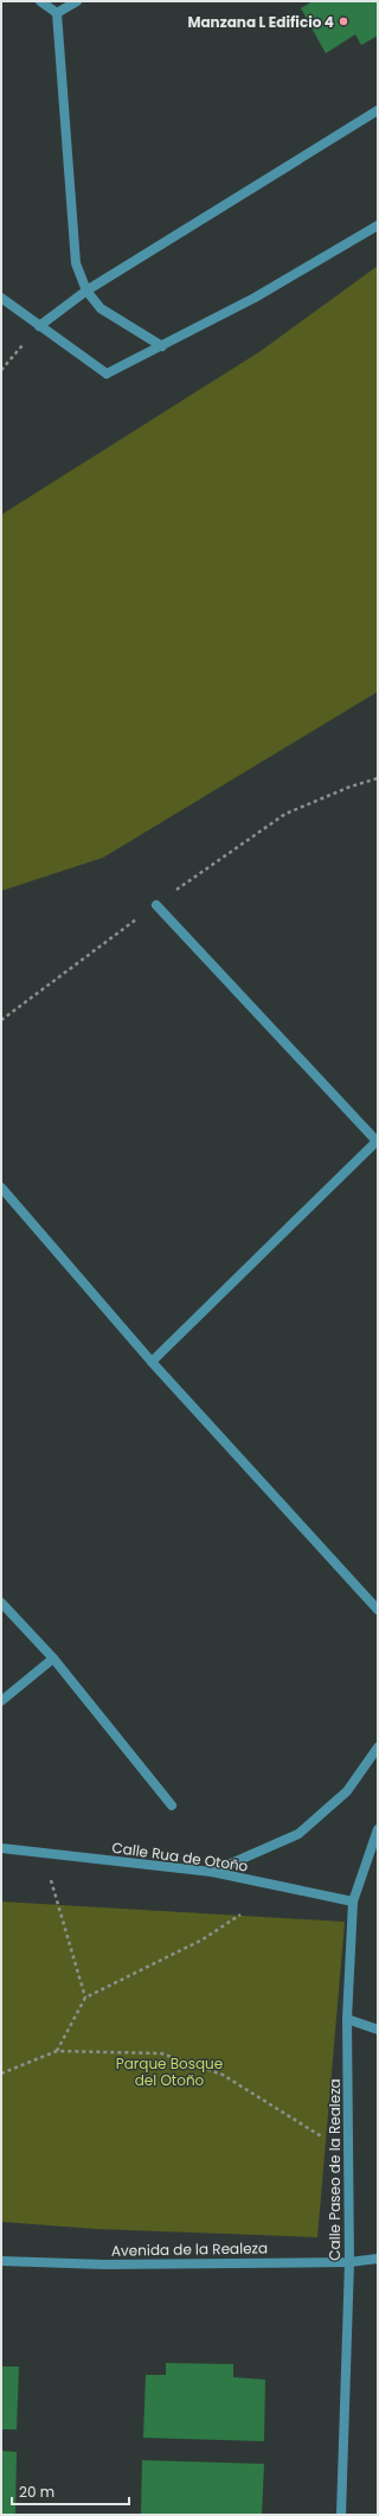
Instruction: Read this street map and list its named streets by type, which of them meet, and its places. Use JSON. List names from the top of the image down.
{
  "streets": {
    "street": ["Calle Rua de Otoño", "Calle Paseo de la Realeza", "Avenida de la Realeza"]
  },
  "crossings": [
    ["Calle Rua de Otoño", "Calle Paseo de la Realeza"],
    ["Calle Paseo de la Realeza", "Avenida de la Realeza"]
  ],
  "parks": ["Parque Bosque del Otoño"],
  "places": ["Manzana L Edificio 4"],
  "scale_bar": "20 m"
}
